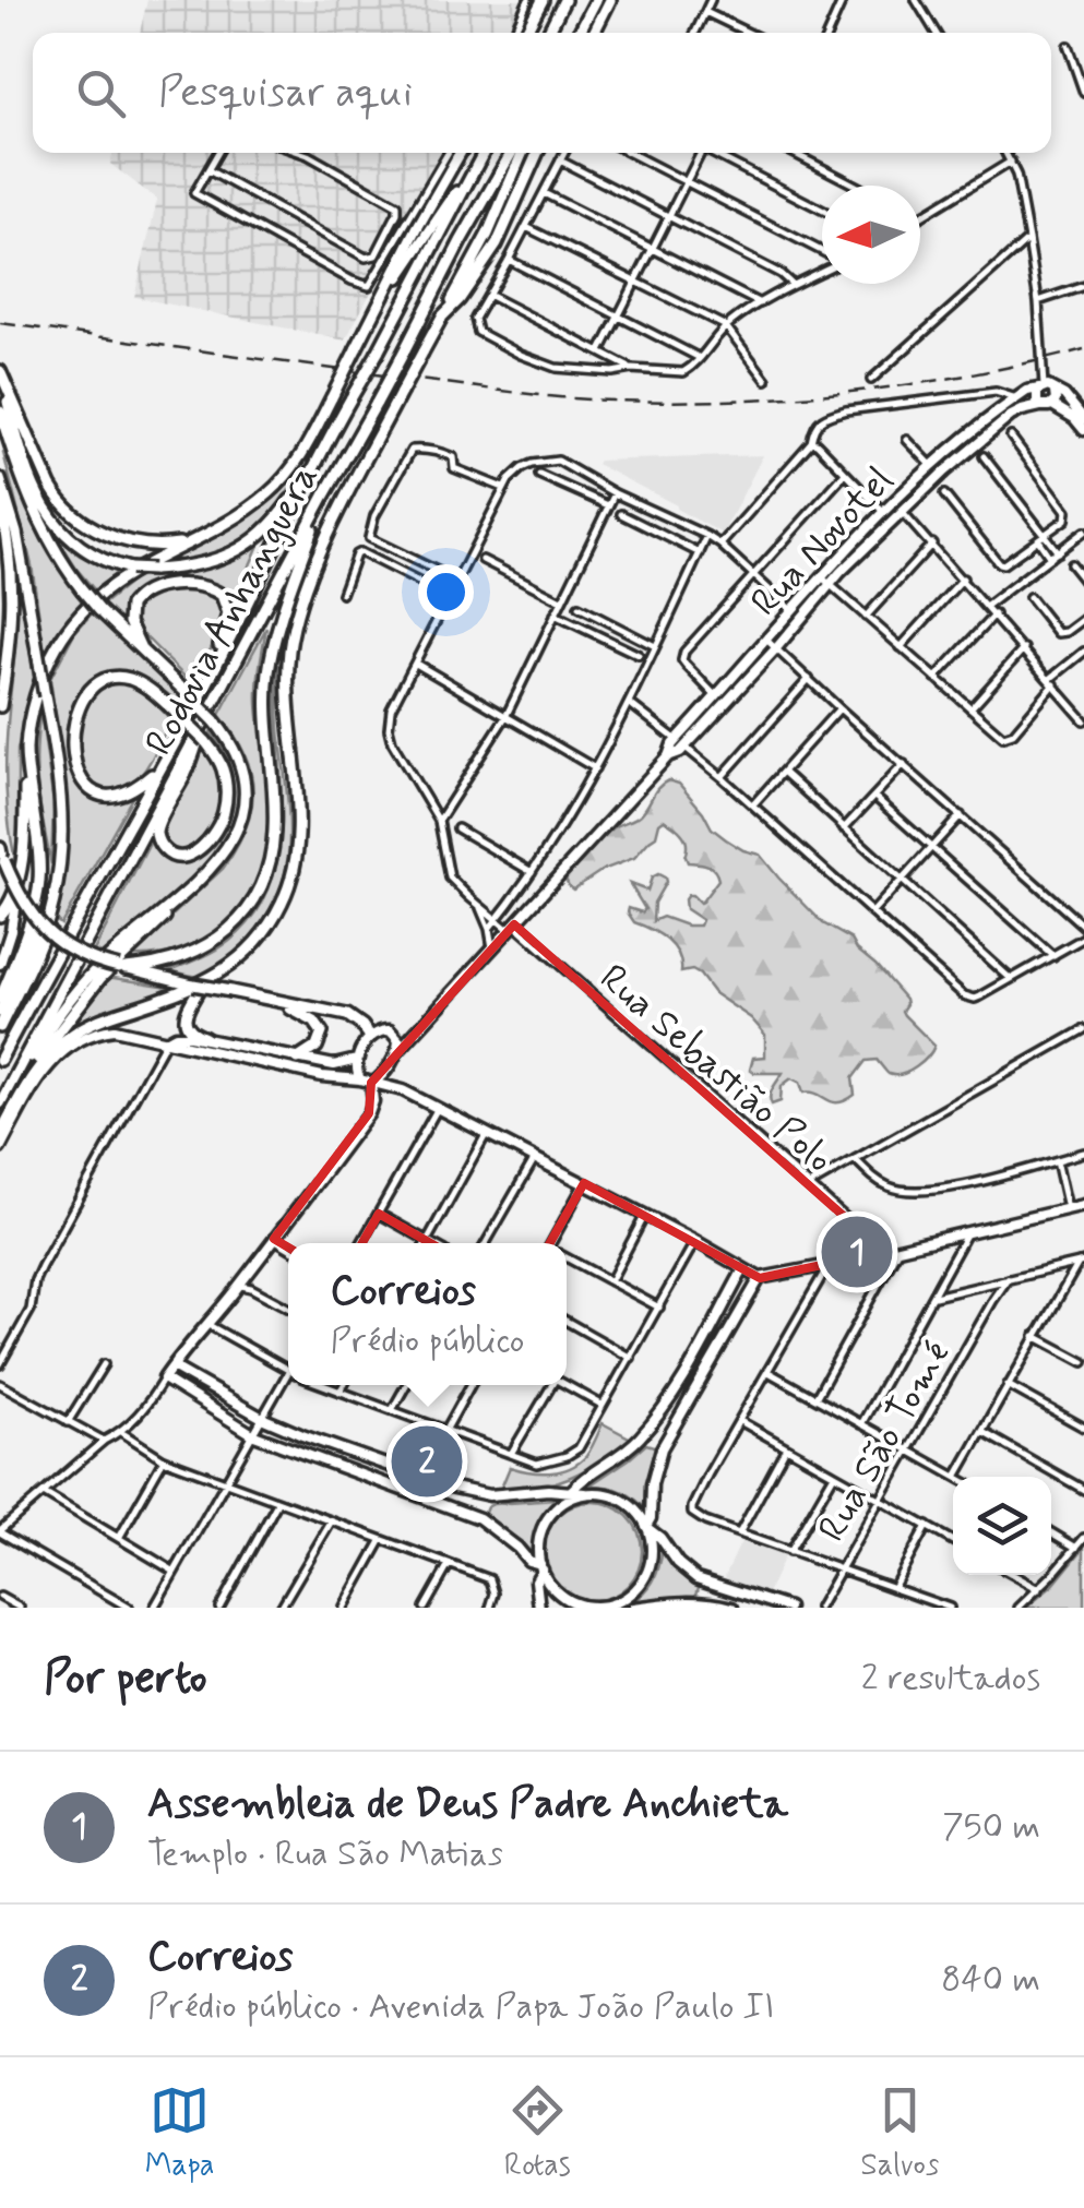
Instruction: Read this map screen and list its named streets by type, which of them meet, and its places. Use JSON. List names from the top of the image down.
{
  "streets": {
    "highway": ["Rodovia Anhanguera"],
    "street": ["Rua Novotel", "Rua Sebastião Polo", "Rua São Tomé"]
  },
  "crossings": [
    ["Rua Novotel", "Rua Sebastião Polo"]
  ],
  "north": "left",
  "page": {
    "search": "Pesquisar aqui",
    "pins": ["1", "2"],
    "popup": ["Correios", "Prédio público"],
    "heading": ["Por perto", "2 resultados"],
    "list": [
      {
        "mark": "1",
        "name": "Assembleia de Deus Padre Anchieta",
        "note": "Templo · Rua São Matias",
        "value": "750 m"
      },
      {
        "mark": "2",
        "name": "Correios",
        "note": "Prédio público · Avenida Papa João Paulo II",
        "value": "840 m"
      }
    ],
    "nav": ["Mapa", "Rotas", "Salvos"]
  }
}
